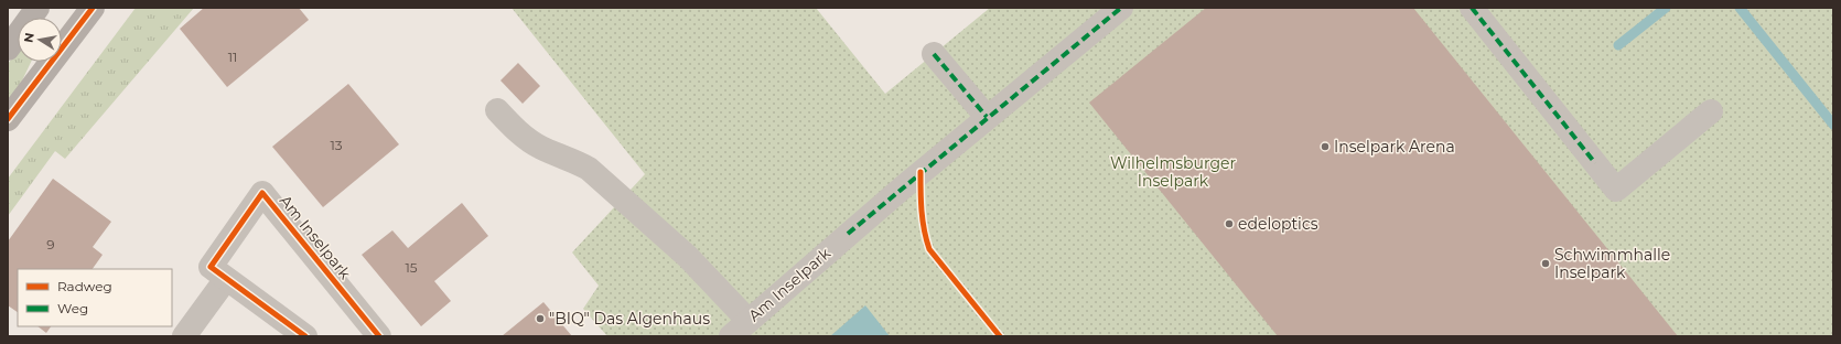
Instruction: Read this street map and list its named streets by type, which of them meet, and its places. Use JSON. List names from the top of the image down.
{
  "streets": {
    "street": ["Am Inselpark"]
  },
  "parks": ["Wilhelmsburger Inselpark"],
  "places": [
    "Inselpark Arena",
    "edeloptics",
    "Schwimmhalle Inselpark",
    "\"BIQ\" Das Algenhaus"
  ],
  "house_numbers": [
    "11",
    "13",
    "9",
    "15"
  ],
  "legend": ["Radweg", "Weg"],
  "north": "left"
}
